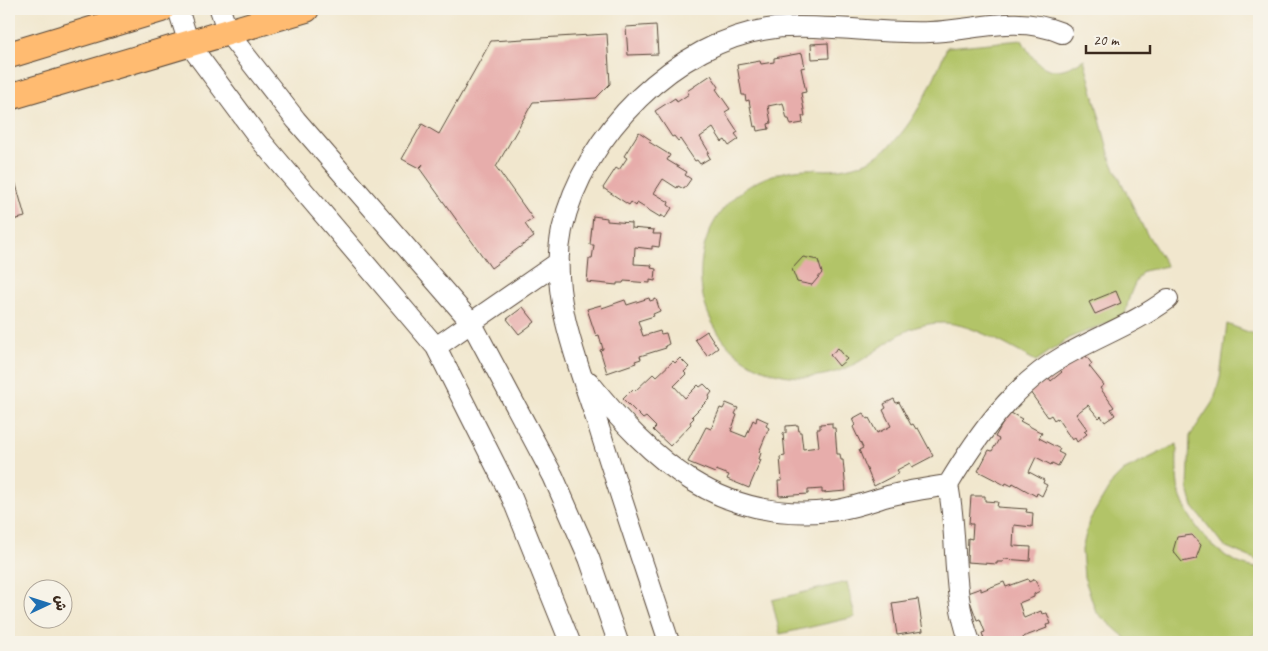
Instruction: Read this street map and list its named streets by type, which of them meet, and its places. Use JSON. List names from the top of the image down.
{
  "scale_bar": "20 m",
  "north": "right"
}
